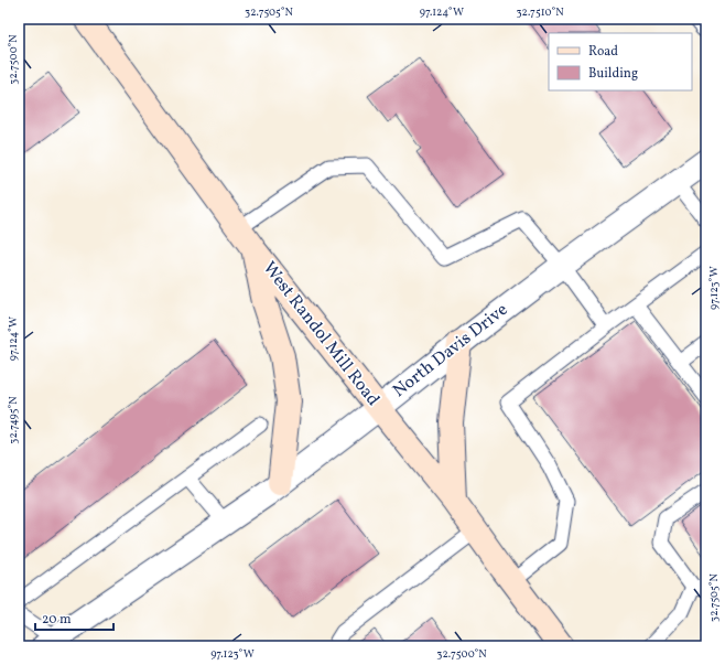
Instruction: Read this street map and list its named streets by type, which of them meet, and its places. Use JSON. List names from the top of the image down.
{
  "streets": {
    "main road": ["West Randol Mill Road"],
    "street": ["North Davis Drive"]
  },
  "crossings": [
    ["West Randol Mill Road", "North Davis Drive"]
  ],
  "legend": ["Road", "Building"],
  "scale_bar": "20 m",
  "coordinates": [
    "32.7505°N",
    "97.124°W",
    "32.7510°N",
    "32.7500°N",
    "97.123°W",
    "32.7495°N"
  ]
}
